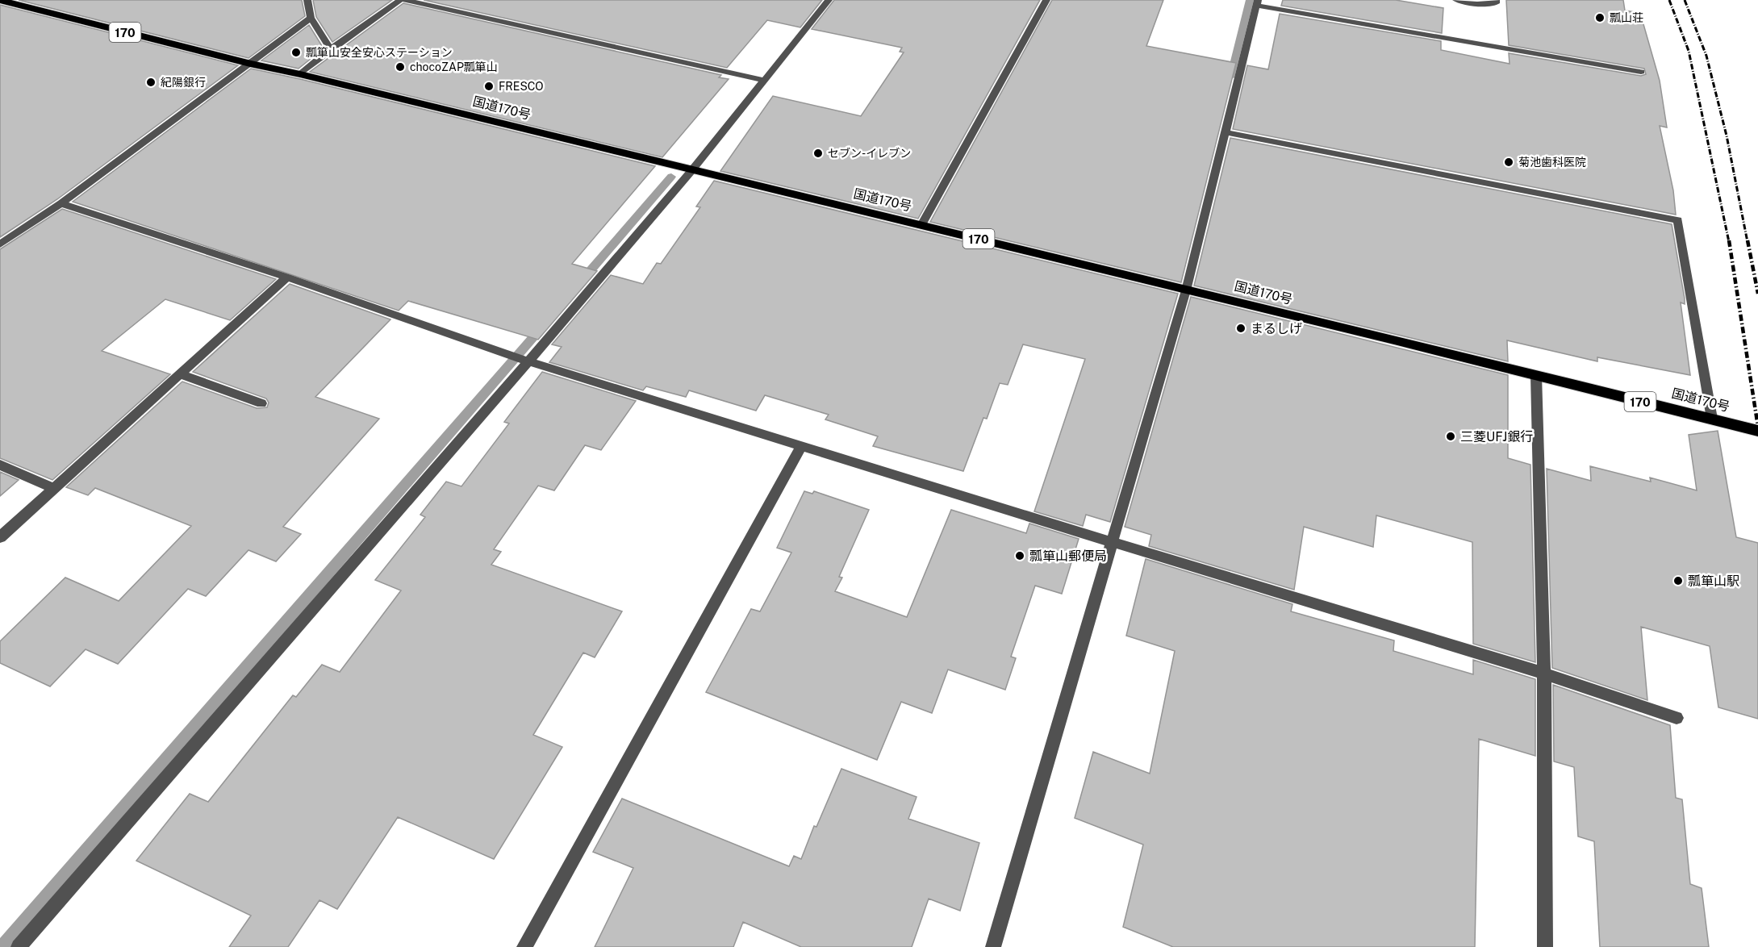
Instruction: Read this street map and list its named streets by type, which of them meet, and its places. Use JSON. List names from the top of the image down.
{
  "streets": {
    "highway": ["170", "国道170号"]
  },
  "places": [
    "瓢山荘",
    "瓢箪山安全安心ステーション",
    "chocoZAP瓢箪山",
    "紀陽銀行",
    "FRESCO",
    "セブン-イレブン",
    "菊池歯科医院",
    "まるしげ",
    "三菱UFJ銀行",
    "瓢箪山郵便局",
    "瓢箪山駅"
  ]
}
